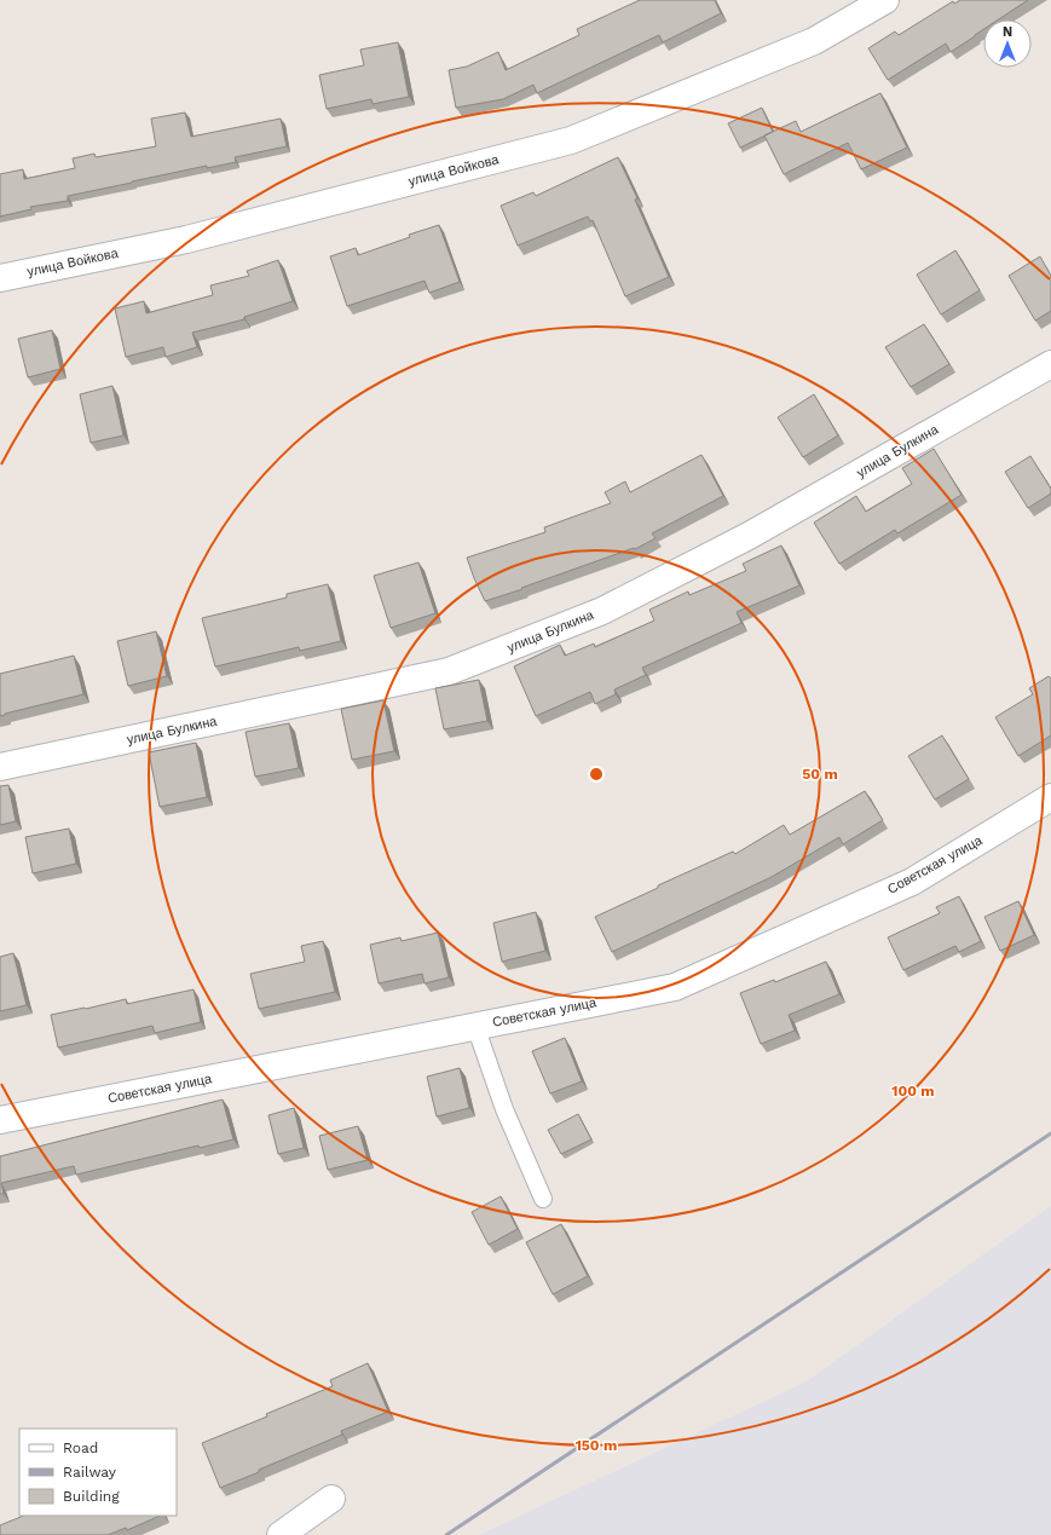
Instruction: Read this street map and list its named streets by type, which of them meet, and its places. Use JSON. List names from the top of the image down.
{
  "streets": {
    "street": ["улица Войкова", "улица Булкина", "Советская улица"]
  },
  "legend": ["Road", "Railway", "Building"],
  "north": "top",
  "rings": ["50 m", "100 m", "150 m"]
}
